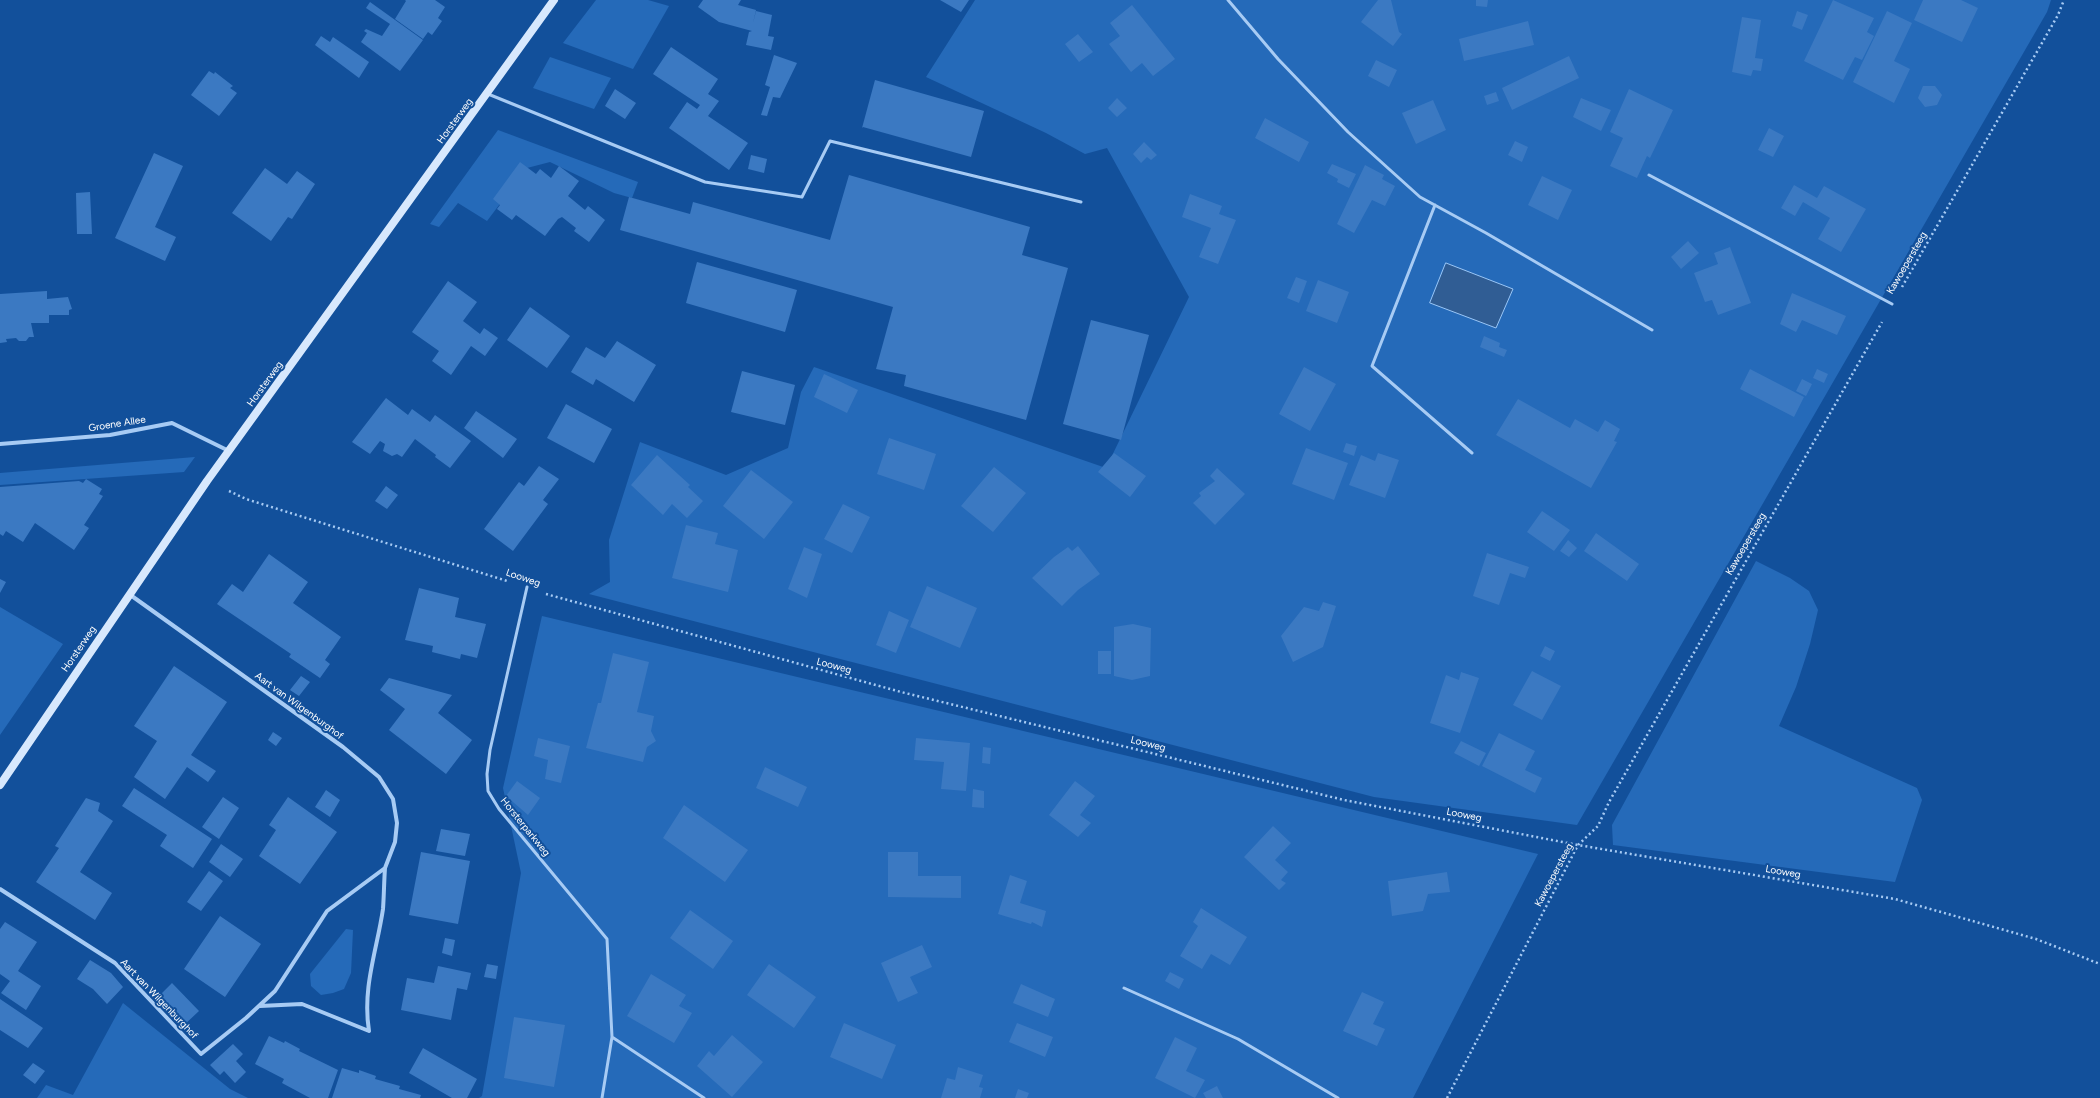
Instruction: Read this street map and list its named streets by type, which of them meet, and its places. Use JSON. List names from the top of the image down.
{
  "streets": {
    "main road": ["Horsterweg"],
    "street": ["Groene Allee", "Aart van Wilgenburghof"],
    "lane": ["Horsterparkweg"],
    "path": ["Kawoepersteeg", "Looweg"]
  },
  "crossings": [
    ["Horsterweg", "Groene Allee"],
    ["Horsterweg", "Looweg"],
    ["Horsterweg", "Aart van Wilgenburghof"],
    ["Kawoepersteeg", "Looweg"],
    ["Looweg", "Horsterparkweg"]
  ]
}
